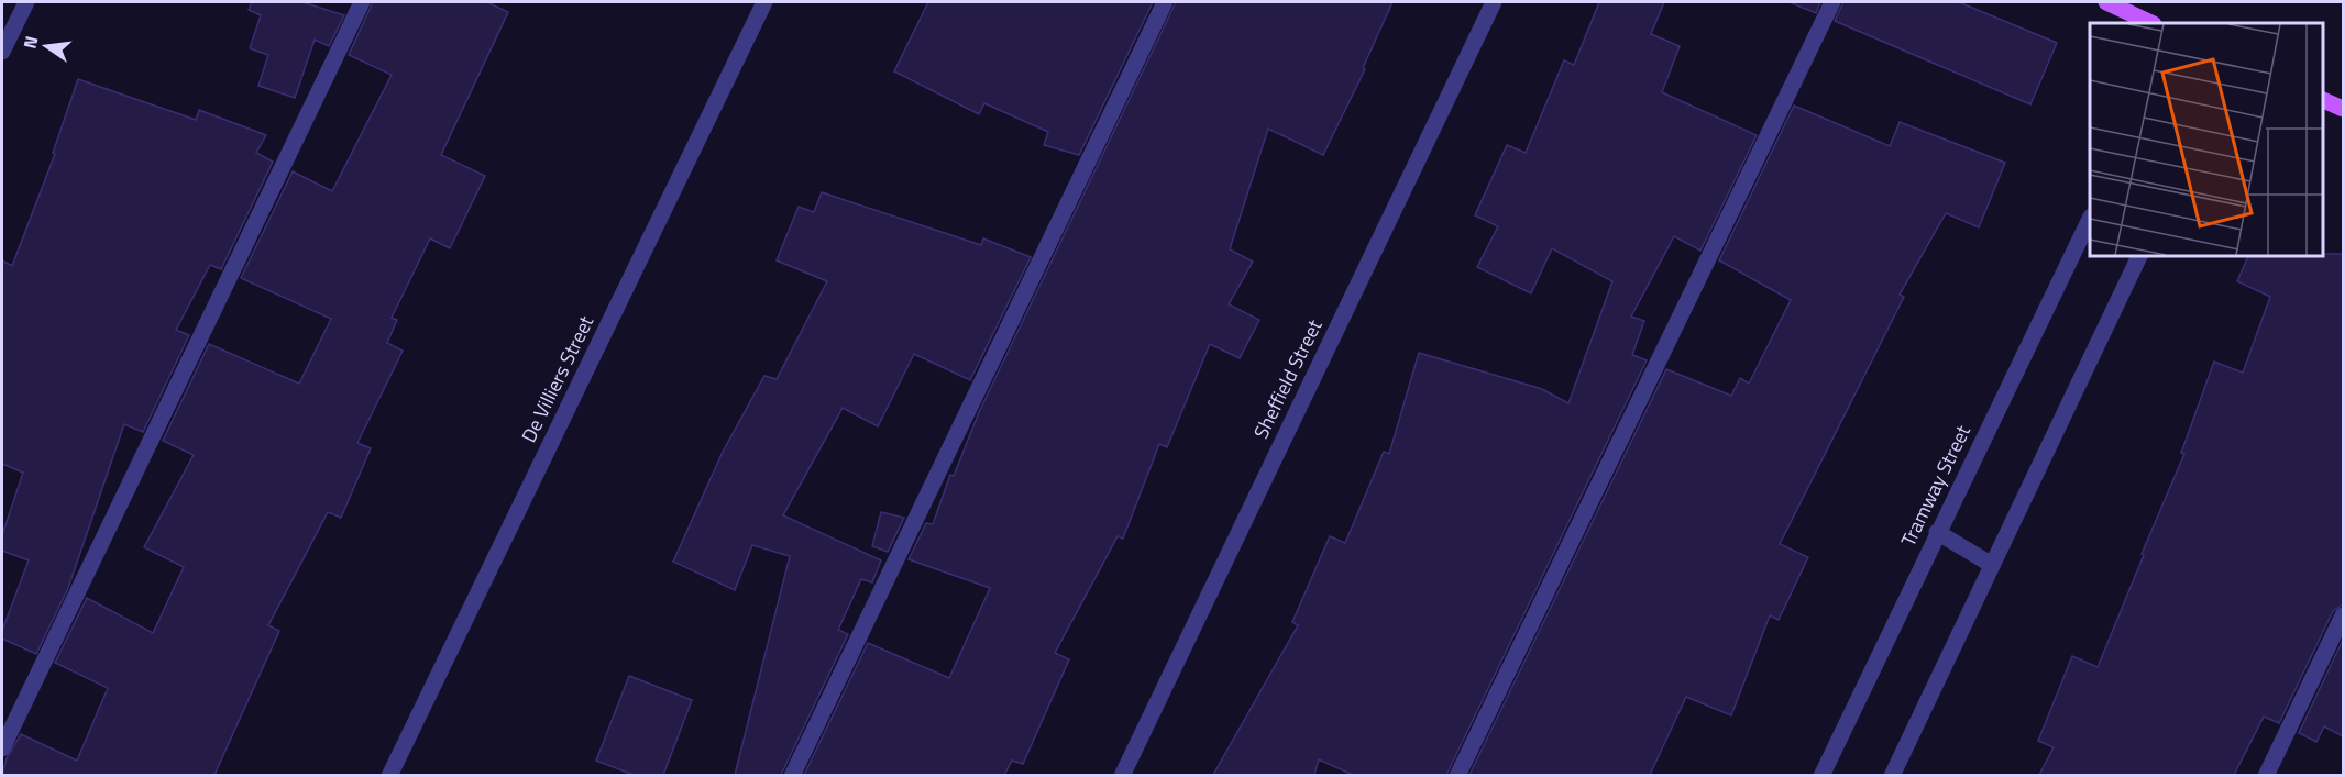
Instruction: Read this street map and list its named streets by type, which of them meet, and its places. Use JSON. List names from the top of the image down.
{
  "streets": {
    "street": ["De Villiers Street", "Sheffield Street", "Tramway Street"]
  },
  "north": "left"
}
